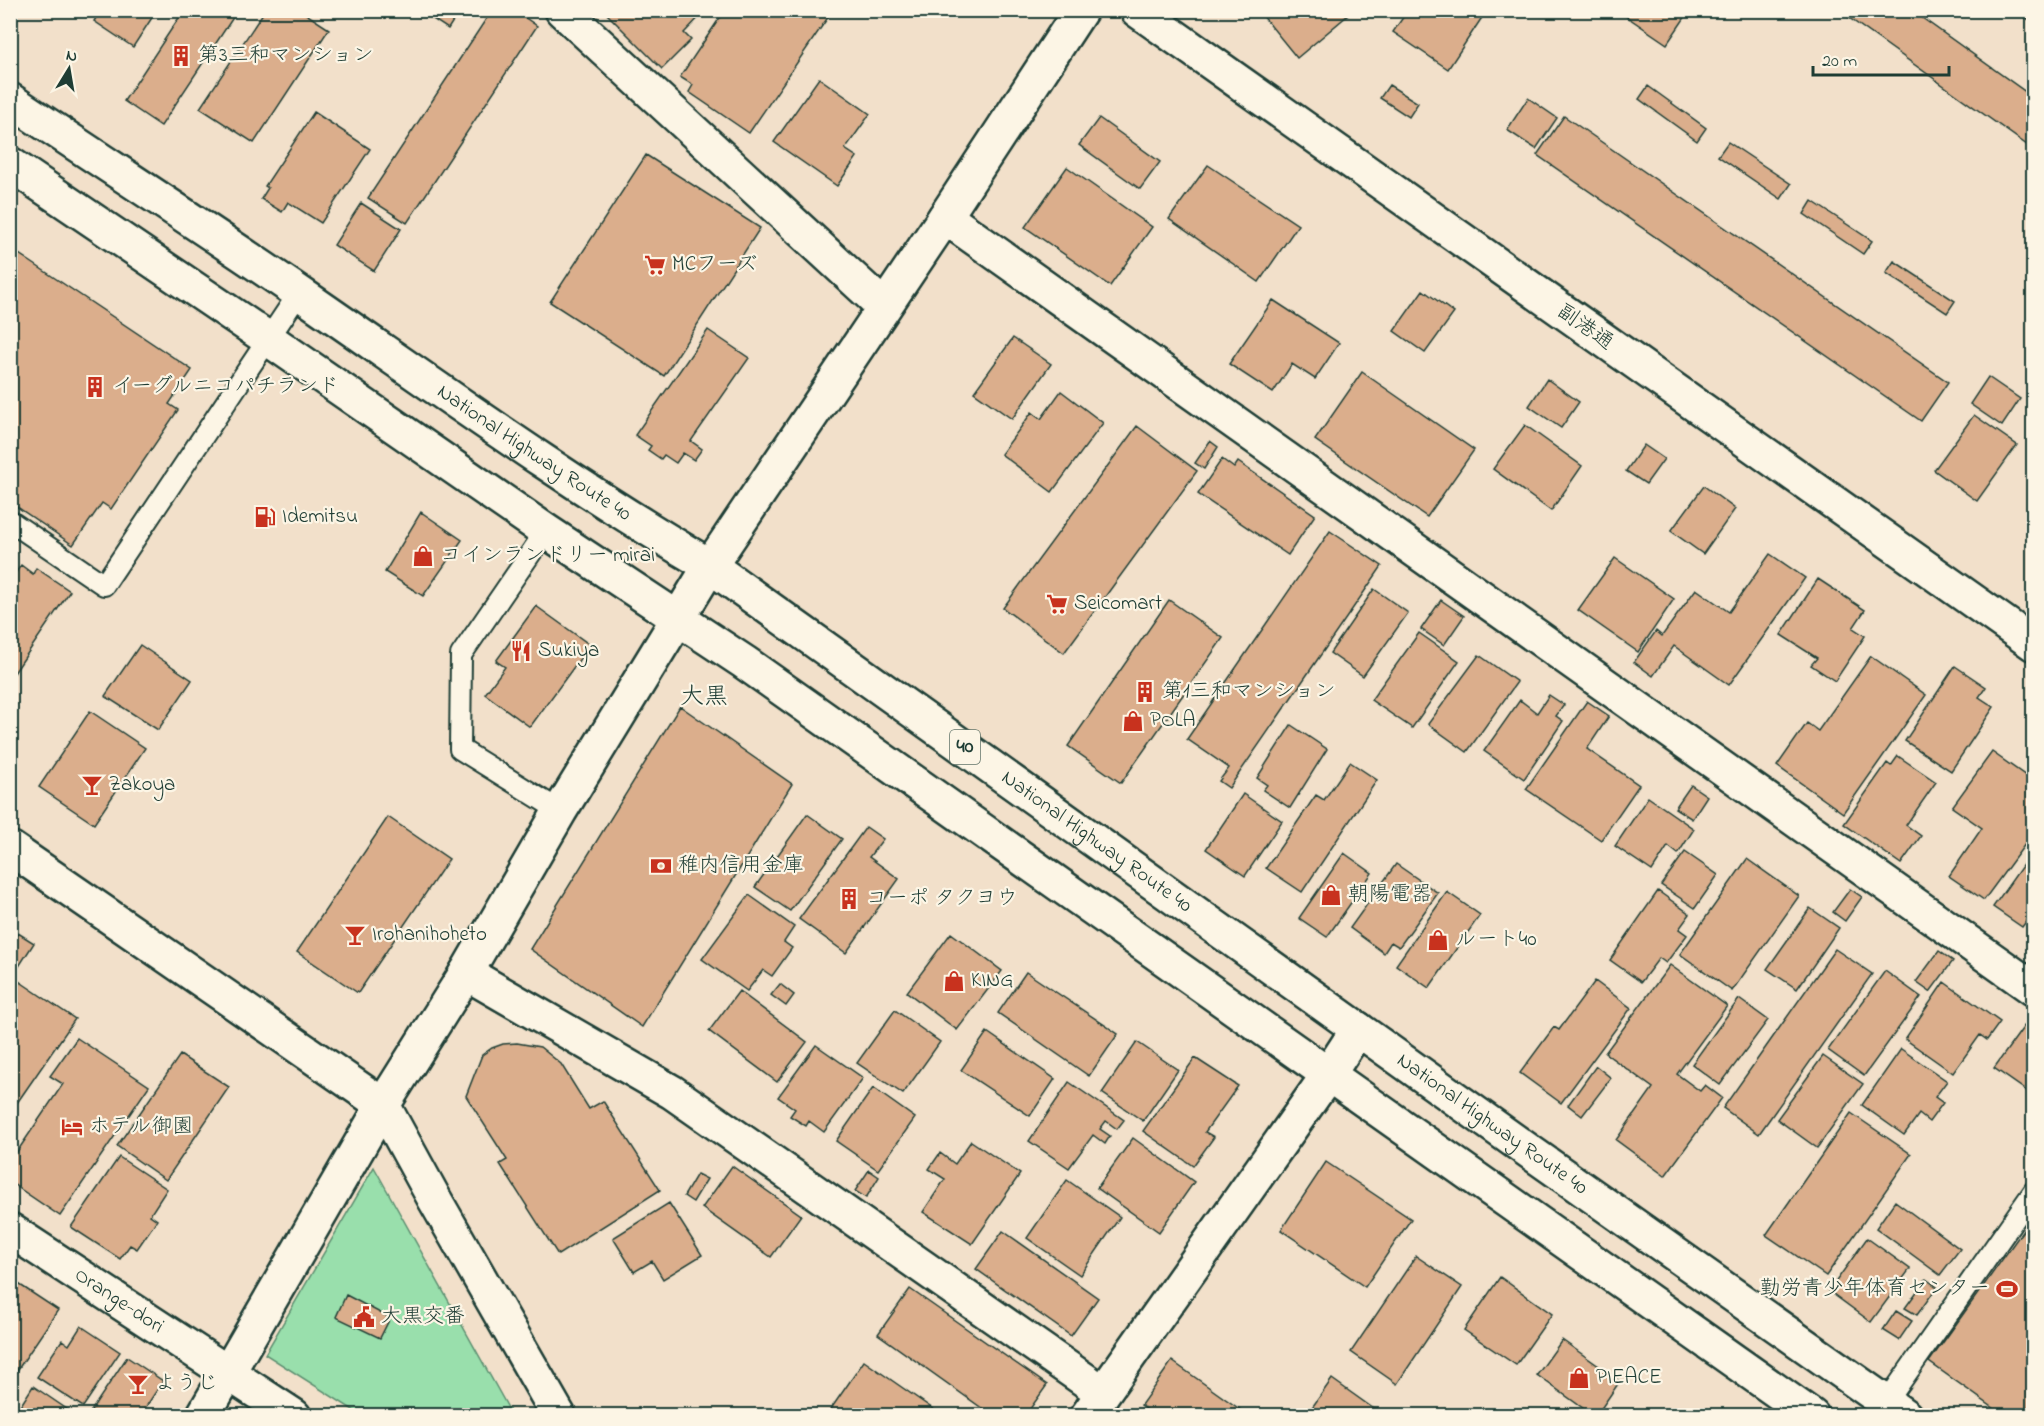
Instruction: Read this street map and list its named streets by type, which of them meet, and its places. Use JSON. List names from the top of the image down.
{
  "streets": {
    "main road": [
      "副港通",
      "National Highway Route 40",
      "40",
      "Orange-dori"
    ]
  },
  "districts": ["大黒"],
  "places": {
    "building": [
      "第3三和マンション",
      "イーグルニコパチランド",
      "第1三和マンション",
      "コーポ タクヨウ"
    ],
    "supermarket": ["MCフーズ", "Seicomart"],
    "fuel station": ["Idemitsu"],
    "shop": [
      "コインランドリー mirai",
      "POLA",
      "朝陽電器",
      "ルート40",
      "KING",
      "PIEACE"
    ],
    "restaurant": ["Sukiya"],
    "bar": ["Zakoya", "Irohanihoheto", "ようじ"],
    "bank": ["稚内信用金庫"],
    "hotel": ["ホテル御園"],
    "sports": ["勤労青少年体育センター"],
    "public building": ["大黒交番"]
  },
  "scale_bar": "20 m",
  "north": "top"
}
